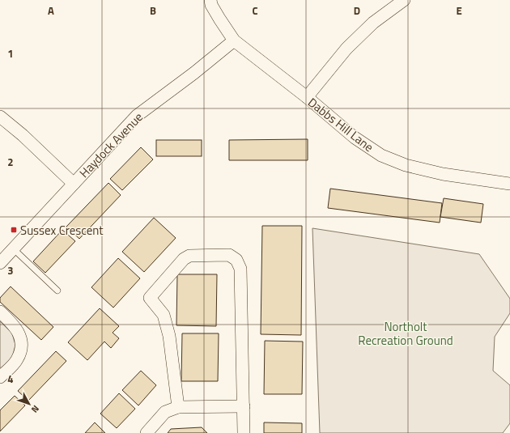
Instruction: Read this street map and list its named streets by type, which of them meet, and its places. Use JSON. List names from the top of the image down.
{
  "streets": {
    "street": ["Dabbs Hill Lane", "Haydock Avenue"]
  },
  "crossings": [
    ["Dabbs Hill Lane", "Haydock Avenue"]
  ],
  "parks": ["Northolt Recreation Ground"],
  "places": {
    "transit": ["Sussex Crescent"]
  },
  "north": "bottom right",
  "grid": {
    "columns": [
      "A",
      "B",
      "C",
      "D",
      "E"
    ],
    "rows": [
      "1",
      "2",
      "3",
      "4"
    ]
  }
}
